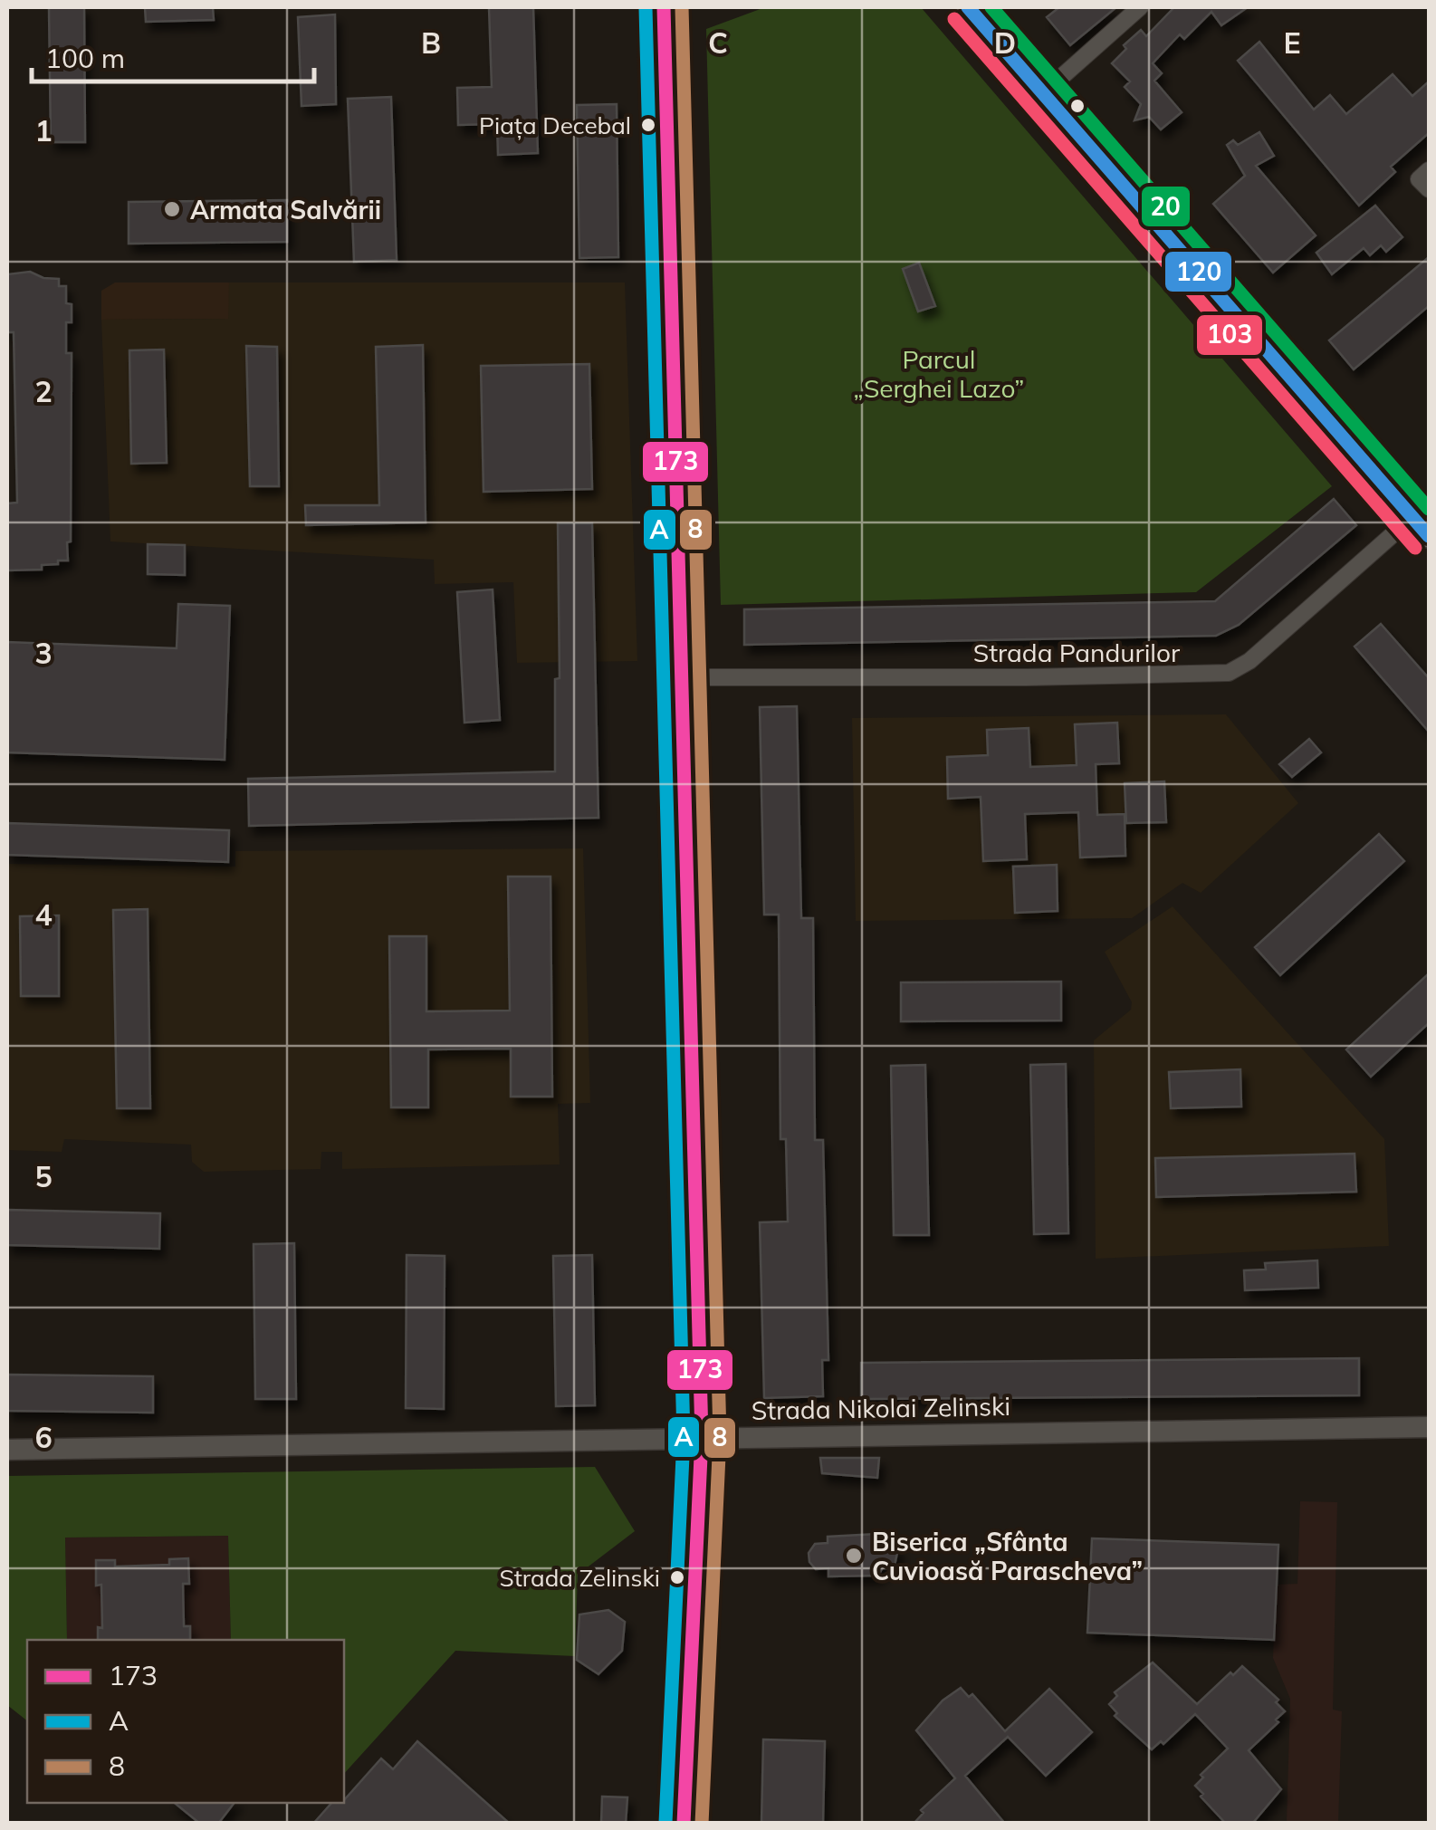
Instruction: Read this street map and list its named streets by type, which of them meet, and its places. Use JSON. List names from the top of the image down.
{
  "streets": {
    "street": ["Strada Pandurilor", "Strada Nikolai Zelinski"]
  },
  "parks": ["Parcul „Serghei Lazo”"],
  "places": [
    "Piața Decebal",
    "Armata Salvării",
    "Biserica „Sfânta Cuvioasă Parascheva”",
    "Strada Zelinski"
  ],
  "lines": [
    "transit line 173",
    "transit line 8",
    "transit line 120",
    "transit line 20",
    "transit line A",
    "transit line 103"
  ],
  "legend": ["173", "A", "8"],
  "scale_bar": "100 m",
  "grid": {
    "columns": [
      "B",
      "C",
      "D",
      "E"
    ],
    "rows": [
      "1",
      "2",
      "3",
      "4",
      "5",
      "6"
    ]
  }
}
